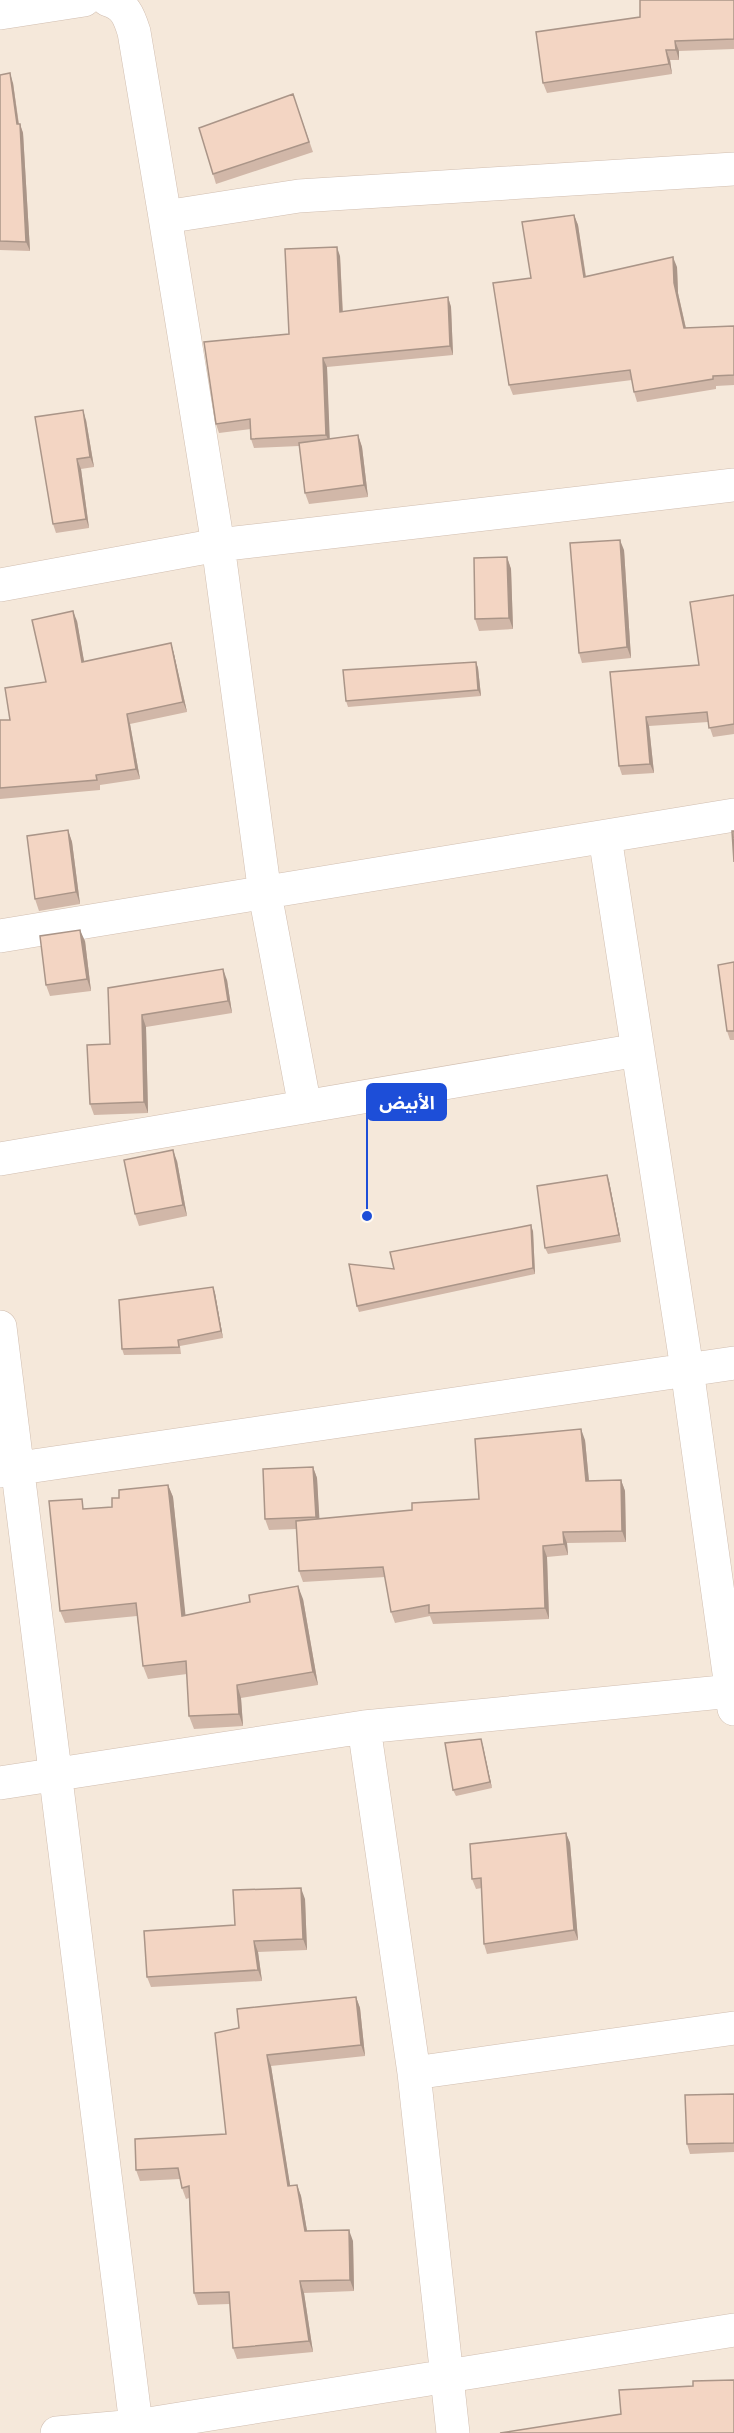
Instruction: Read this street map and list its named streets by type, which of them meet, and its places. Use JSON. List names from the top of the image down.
{
  "places": ["الأبيض"]
}
